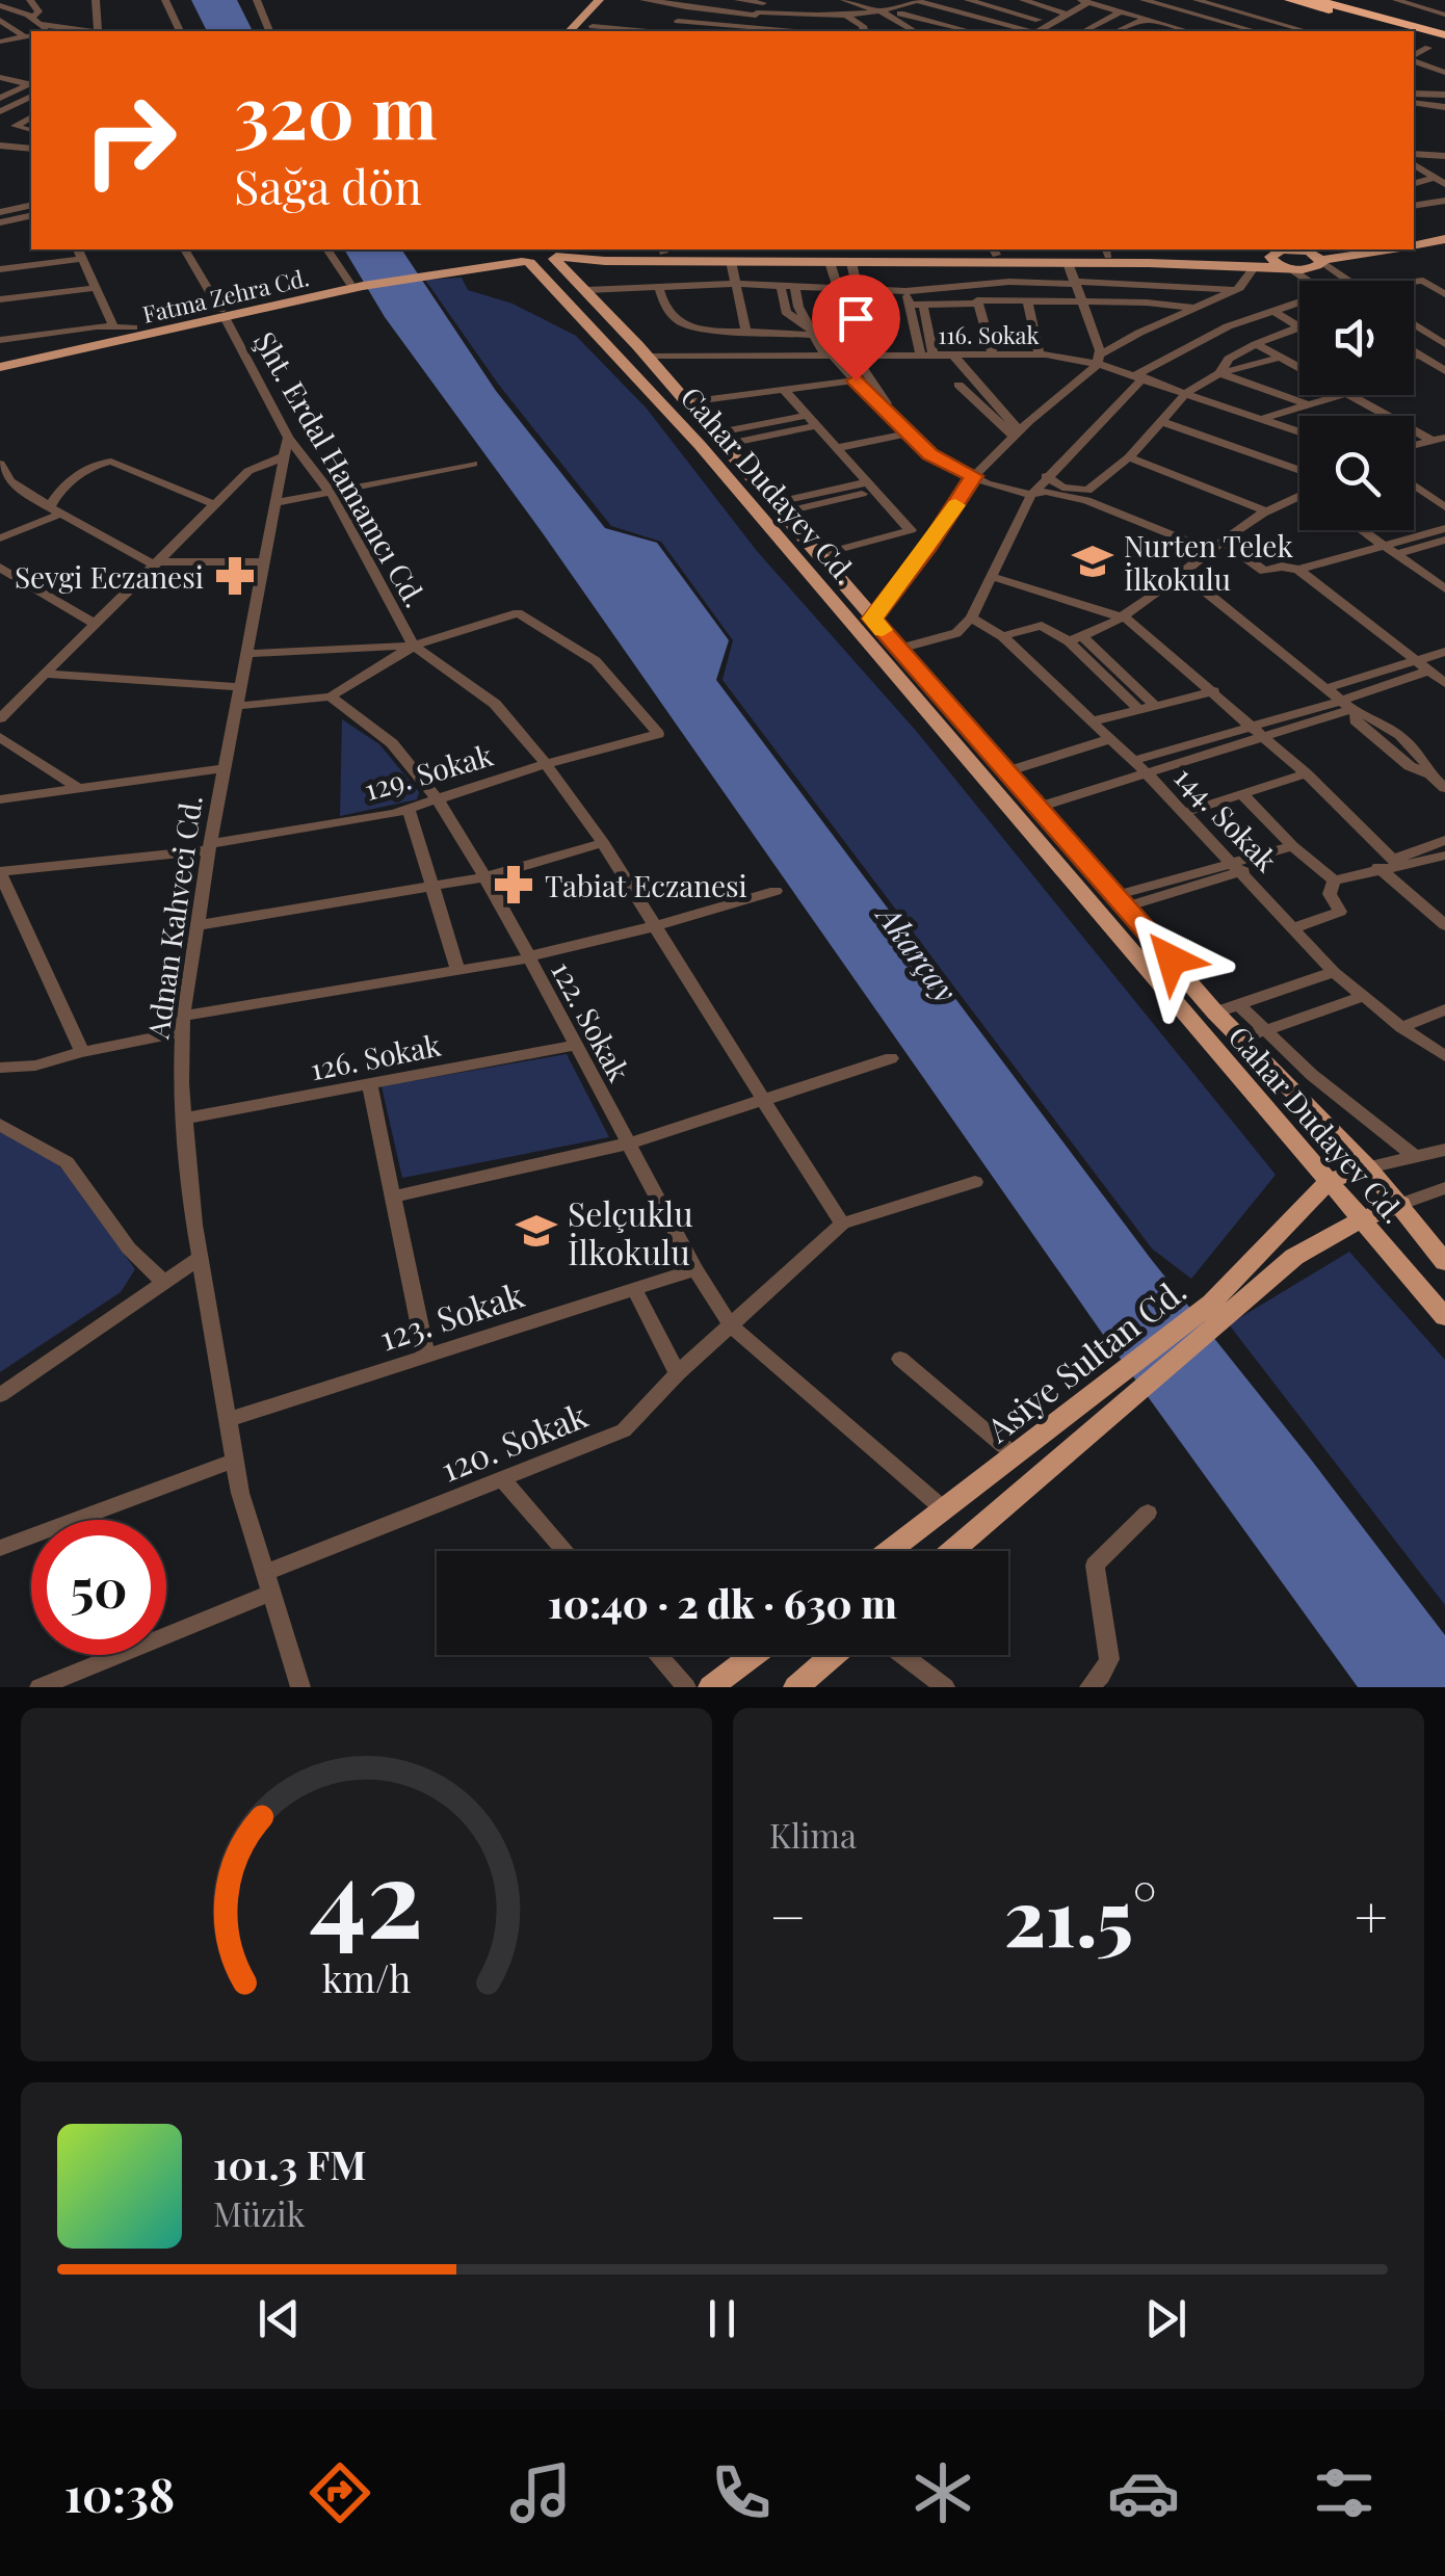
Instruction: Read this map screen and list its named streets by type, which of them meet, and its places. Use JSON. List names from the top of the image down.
{
  "streets": {
    "main road": ["Fatma Zehra Cd.", "Cahar Dudayev Cd.", "Asiye Sultan Cd."],
    "street": [
      "116. Sokak",
      "Şht. Erdal Hamamcı Cd.",
      "129. Sokak",
      "144. Sokak",
      "Adnan Kahveci Cd.",
      "122. Sokak",
      "126. Sokak",
      "123. Sokak",
      "120. Sokak"
    ]
  },
  "crossings": [
    ["Fatma Zehra Cd.", "Şht. Erdal Hamamcı Cd."],
    ["Fatma Zehra Cd.", "Cahar Dudayev Cd."],
    ["116. Sokak", "Cahar Dudayev Cd."],
    ["Şht. Erdal Hamamcı Cd.", "129. Sokak"],
    ["Şht. Erdal Hamamcı Cd.", "Adnan Kahveci Cd."],
    ["Cahar Dudayev Cd.", "Asiye Sultan Cd."],
    ["129. Sokak", "Adnan Kahveci Cd."],
    ["129. Sokak", "122. Sokak"],
    ["Adnan Kahveci Cd.", "126. Sokak"],
    ["Adnan Kahveci Cd.", "123. Sokak"],
    ["Adnan Kahveci Cd.", "120. Sokak"],
    ["122. Sokak", "126. Sokak"],
    ["122. Sokak", "123. Sokak"],
    ["122. Sokak", "Asiye Sultan Cd."],
    ["122. Sokak", "120. Sokak"]
  ],
  "water": ["Akarçay"],
  "places": {
    "school or university": ["Nurten Telek İlkokulu", "Selçuklu İlkokulu"],
    "pharmacy": ["Sevgi Eczanesi", "Tabiat Eczanesi"]
  },
  "page": {
    "turn": ["320 m", "Sağa dön"],
    "limit": "50",
    "trip": "10:40 · 2 dk · 630 m",
    "tile": "Klima",
    "heat": ["−", "21.5°", "+"],
    "song": ["101.3 FM", "Müzik"],
    "tabs": "10:38",
    "gauge": ["42", "km/h"]
  }
}
